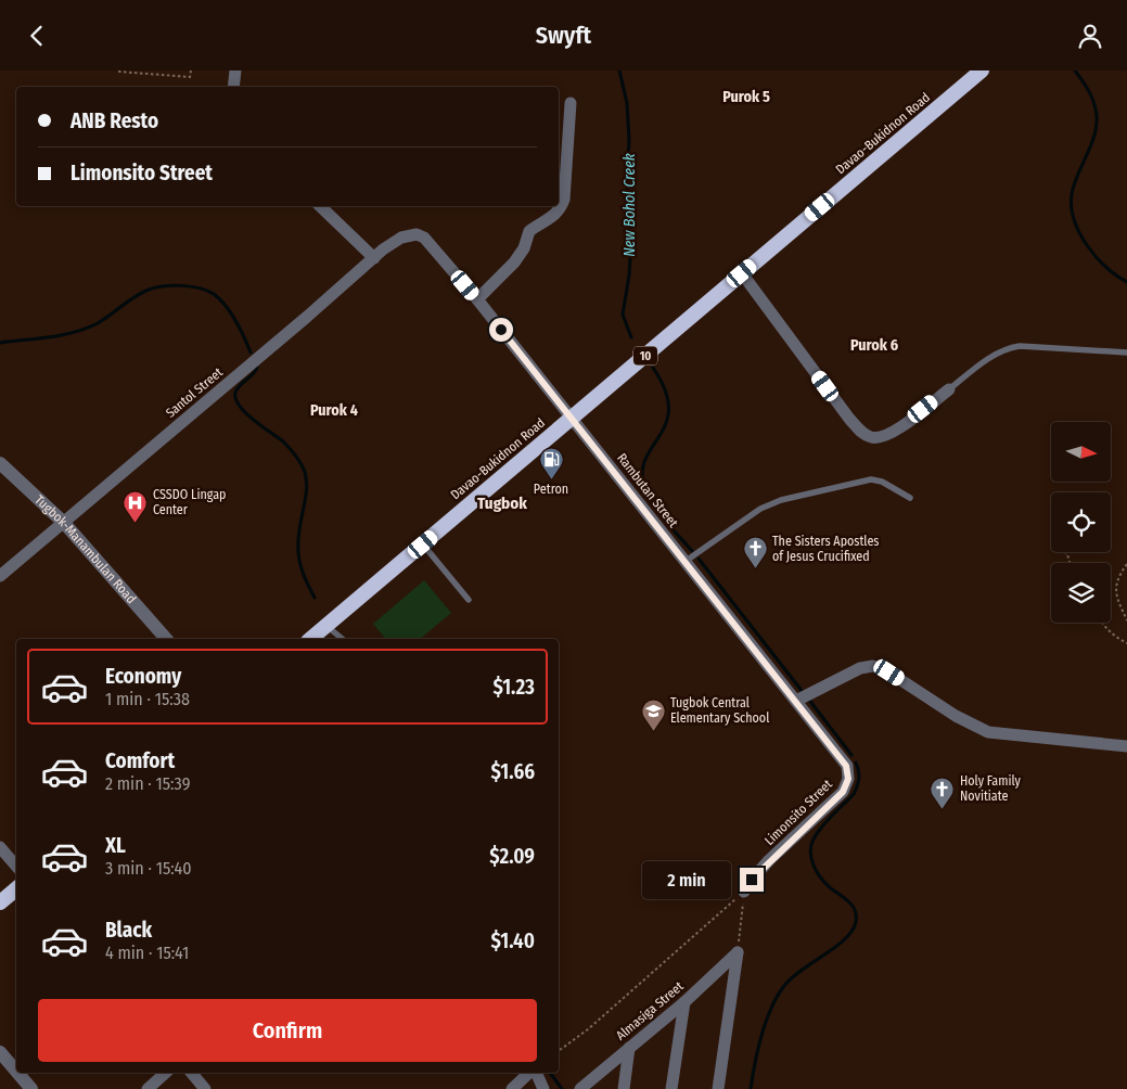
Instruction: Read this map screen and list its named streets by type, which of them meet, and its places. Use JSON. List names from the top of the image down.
{
  "streets": {
    "highway": ["Davao-Bukidnon Road", "10"],
    "street": [
      "Santol Street",
      "Rambutan Street",
      "Tugbok-Manambulan Road",
      "Limonsito Street",
      "Almasiga Street"
    ]
  },
  "crossings": [
    ["Davao-Bukidnon Road", "Rambutan Street"],
    ["Santol Street", "Rambutan Street"],
    ["Santol Street", "Tugbok-Manambulan Road"],
    ["Rambutan Street", "Limonsito Street"]
  ],
  "districts": [
    "Purok 5",
    "Purok 6",
    "Purok 4",
    "Tugbok"
  ],
  "water": ["New Bohol Creek"],
  "places": {
    "fuel station": ["Petron"],
    "hospital": ["CSSDO Lingap Center"],
    "church": ["The Sisters Apostles of Jesus Crucifixed", "Holy Family Novitiate"],
    "school or university": ["Tugbok Central Elementary School"]
  },
  "north": "right",
  "page": {
    "header": "Swyft",
    "banner": ["ANB Resto", "Limonsito Street"],
    "list": [
      {
        "name": "Economy",
        "note": "1 min · 15:38",
        "value": "$1.23"
      },
      {
        "name": "Comfort",
        "note": "2 min · 15:39",
        "value": "$1.66"
      },
      {
        "name": "XL",
        "note": "3 min · 15:40",
        "value": "$2.09"
      },
      {
        "name": "Black",
        "note": "4 min · 15:41",
        "value": "$1.40"
      }
    ],
    "bubble": "2 min",
    "buttons": "Confirm"
  }
}
